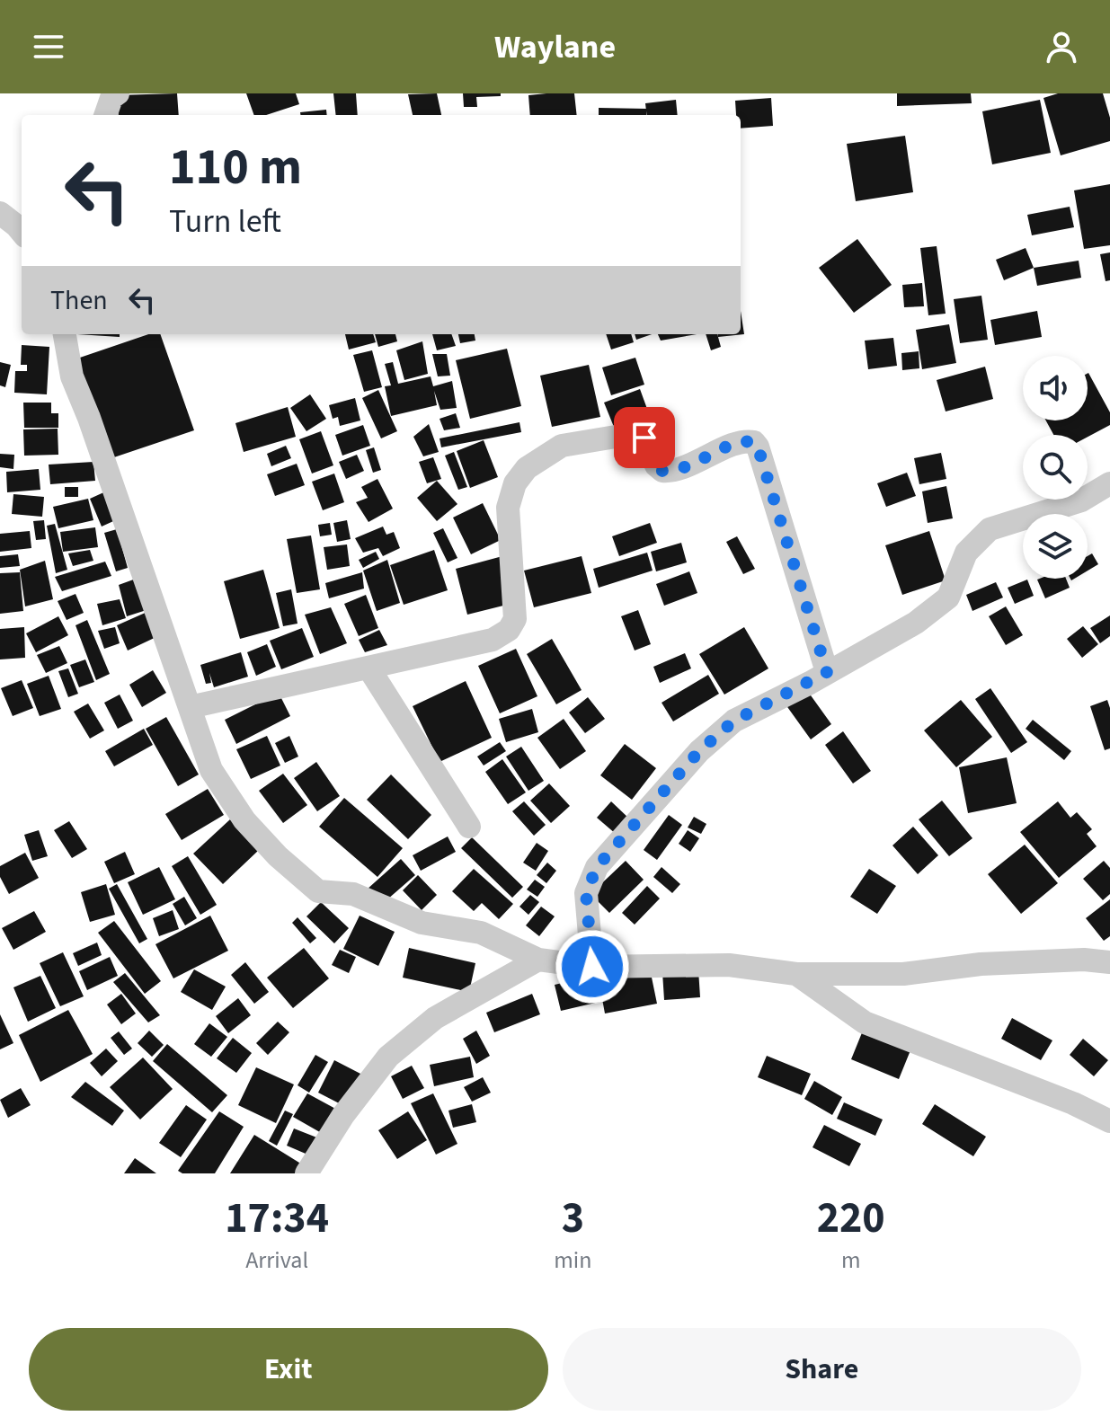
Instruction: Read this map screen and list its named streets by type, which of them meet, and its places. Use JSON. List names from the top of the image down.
{
  "page": {
    "header": "Waylane",
    "turn": ["110 m", "Turn left"],
    "then": "Then",
    "eta": [
      "17:34",
      "Arrival",
      "3",
      "min",
      "220",
      "m"
    ],
    "buttons": ["Exit", "Share"]
  }
}
